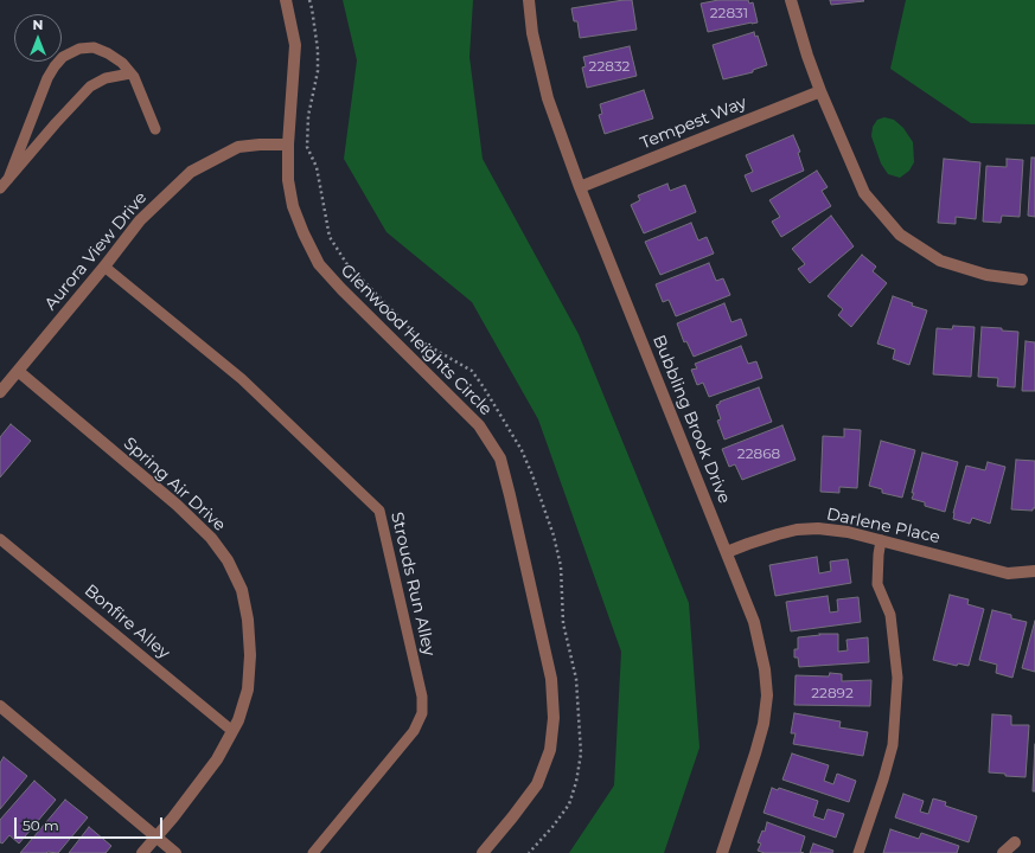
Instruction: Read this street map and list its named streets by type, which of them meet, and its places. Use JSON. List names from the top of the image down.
{
  "streets": {
    "street": [
      "Tempest Way",
      "Aurora View Drive",
      "Glenwood Heights Circle",
      "Bubbling Brook Drive",
      "Spring Air Drive",
      "Darlene Place"
    ],
    "lane": ["Strouds Run Alley", "Bonfire Alley"]
  },
  "crossings": [
    ["Tempest Way", "Bubbling Brook Drive"],
    ["Aurora View Drive", "Glenwood Heights Circle"],
    ["Aurora View Drive", "Spring Air Drive"],
    ["Aurora View Drive", "Strouds Run Alley"],
    ["Bubbling Brook Drive", "Darlene Place"],
    ["Spring Air Drive", "Bonfire Alley"]
  ],
  "house_numbers": [
    "22831",
    "22832",
    "22868",
    "22892"
  ],
  "scale_bar": "50 m",
  "north": "top"
}
